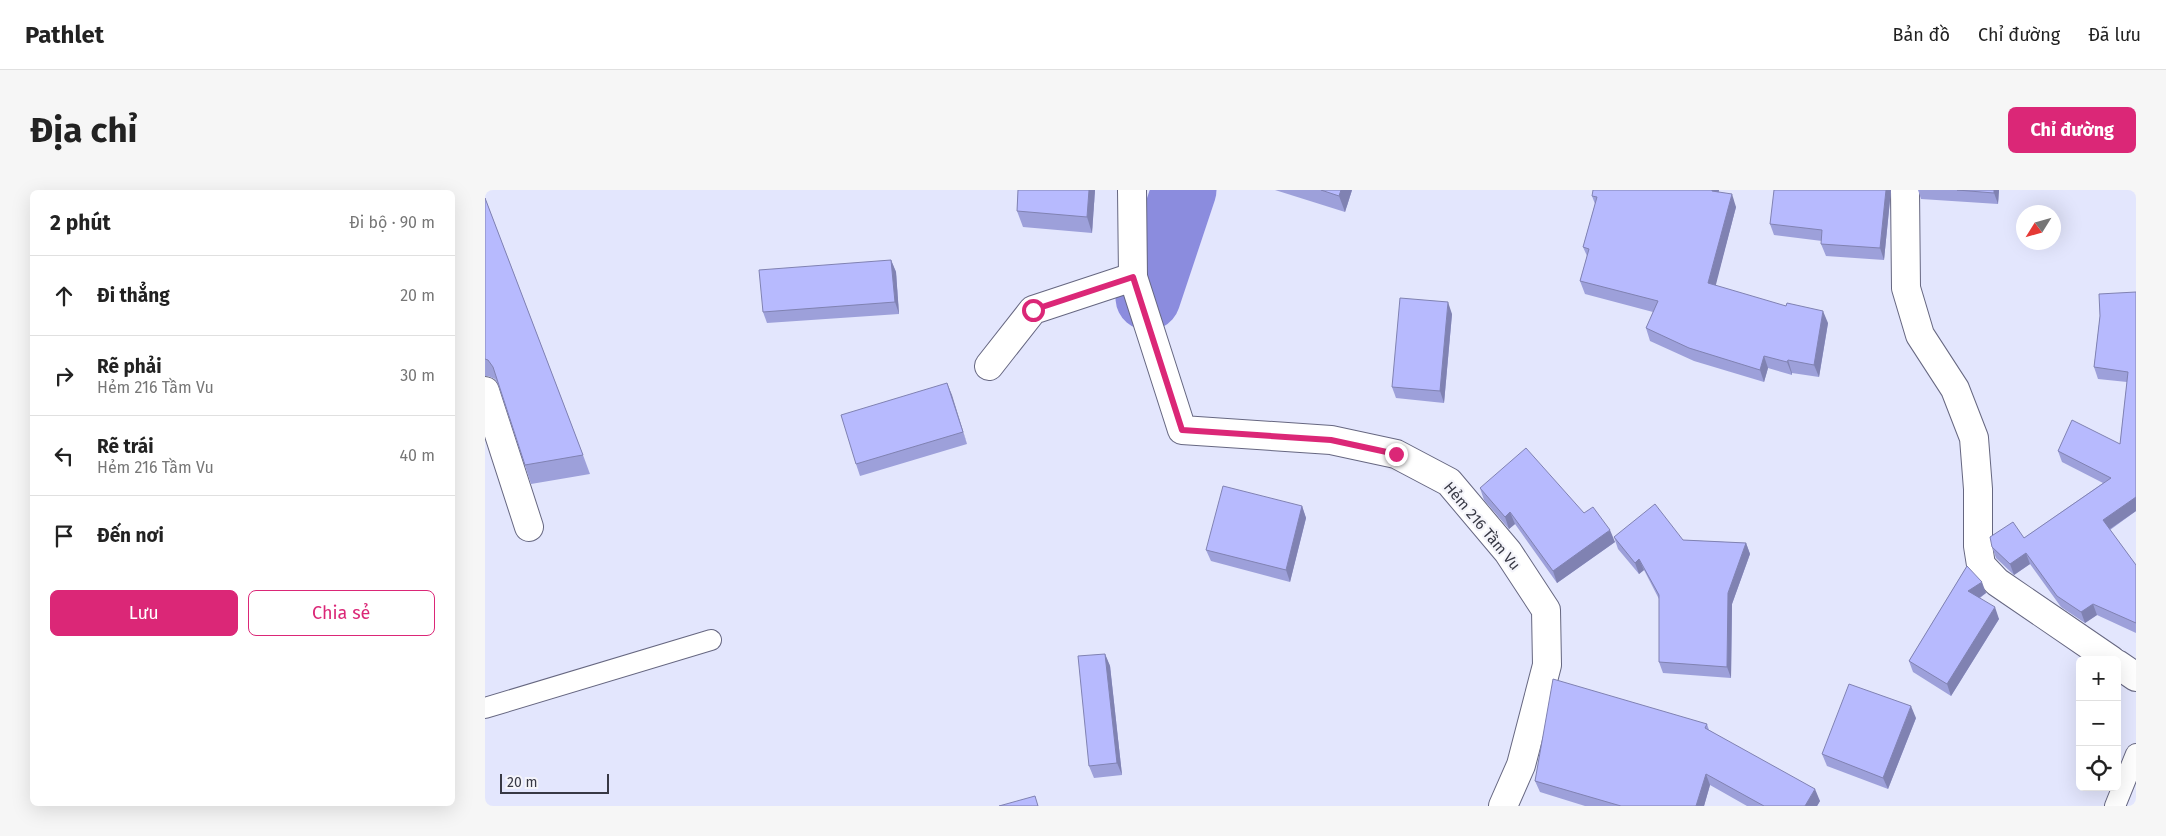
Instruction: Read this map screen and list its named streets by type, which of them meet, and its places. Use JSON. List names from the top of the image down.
{
  "streets": {
    "street": ["Hẻm 216 Tầm Vu"]
  },
  "scale_bar": "20 m",
  "north": "bottom left",
  "page": {
    "header": "Pathlet",
    "nav": ["Bản đồ", "Chỉ đường", "Đã lưu"],
    "buttons": [
      "Chỉ đường",
      ["Lưu", "Chia sẻ"]
    ],
    "title": "Địa chỉ",
    "heading": ["2 phút", "Đi bộ · 90 m"],
    "list": [
      ["Đi thẳng", "20 m"],
      ["Rẽ phải", "Hẻm 216 Tầm Vu", "30 m"],
      ["Rẽ trái", "Hẻm 216 Tầm Vu", "40 m"],
      "Đến nơi"
    ],
    "map_buttons": ["+", "−"],
    "scale": "20 m"
  }
}
